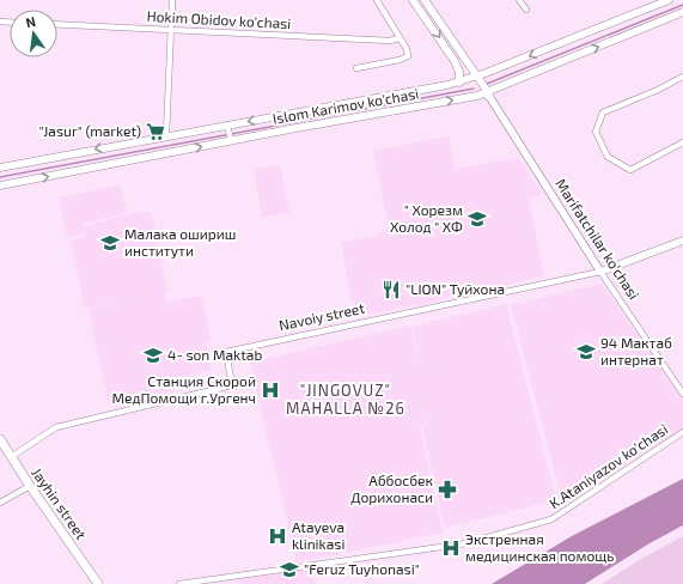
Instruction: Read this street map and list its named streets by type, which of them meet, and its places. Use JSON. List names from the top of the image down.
{
  "streets": {
    "main road": [
      "Islom Karimov ko'chasi",
      "Marifatchilar ko'chasi",
      "Navoiy street",
      "Jayhin street"
    ],
    "street": ["Hokim Obidov ko'chasi", "K.Ataniyazov ko'chasi"]
  },
  "crossings": [
    ["Islom Karimov ko'chasi", "Marifatchilar ko'chasi"],
    ["Marifatchilar ko'chasi", "Navoiy street"],
    ["Navoiy street", "Jayhin street"]
  ],
  "districts": ["\"JINGOVUZ\" MAHALLA №26"],
  "places": {
    "supermarket": ["\"Jasur\" (market)"],
    "school or university": [
      "\" Хорезм Холод \" ХФ",
      "Малака ошириш институти",
      "94 Мактаб интернат",
      "4- son Maktab",
      "\"Feruz Tuyhonasi\""
    ],
    "restaurant": ["\"LION\" Туйхона"],
    "hospital": ["Станция Скорой МедПомощи г.Ургенч", "Atayeva klinikasi", "Экстренная медицинская помощь"],
    "pharmacy": ["Аббосбек Дорихонаси"]
  },
  "north": "top"
}
